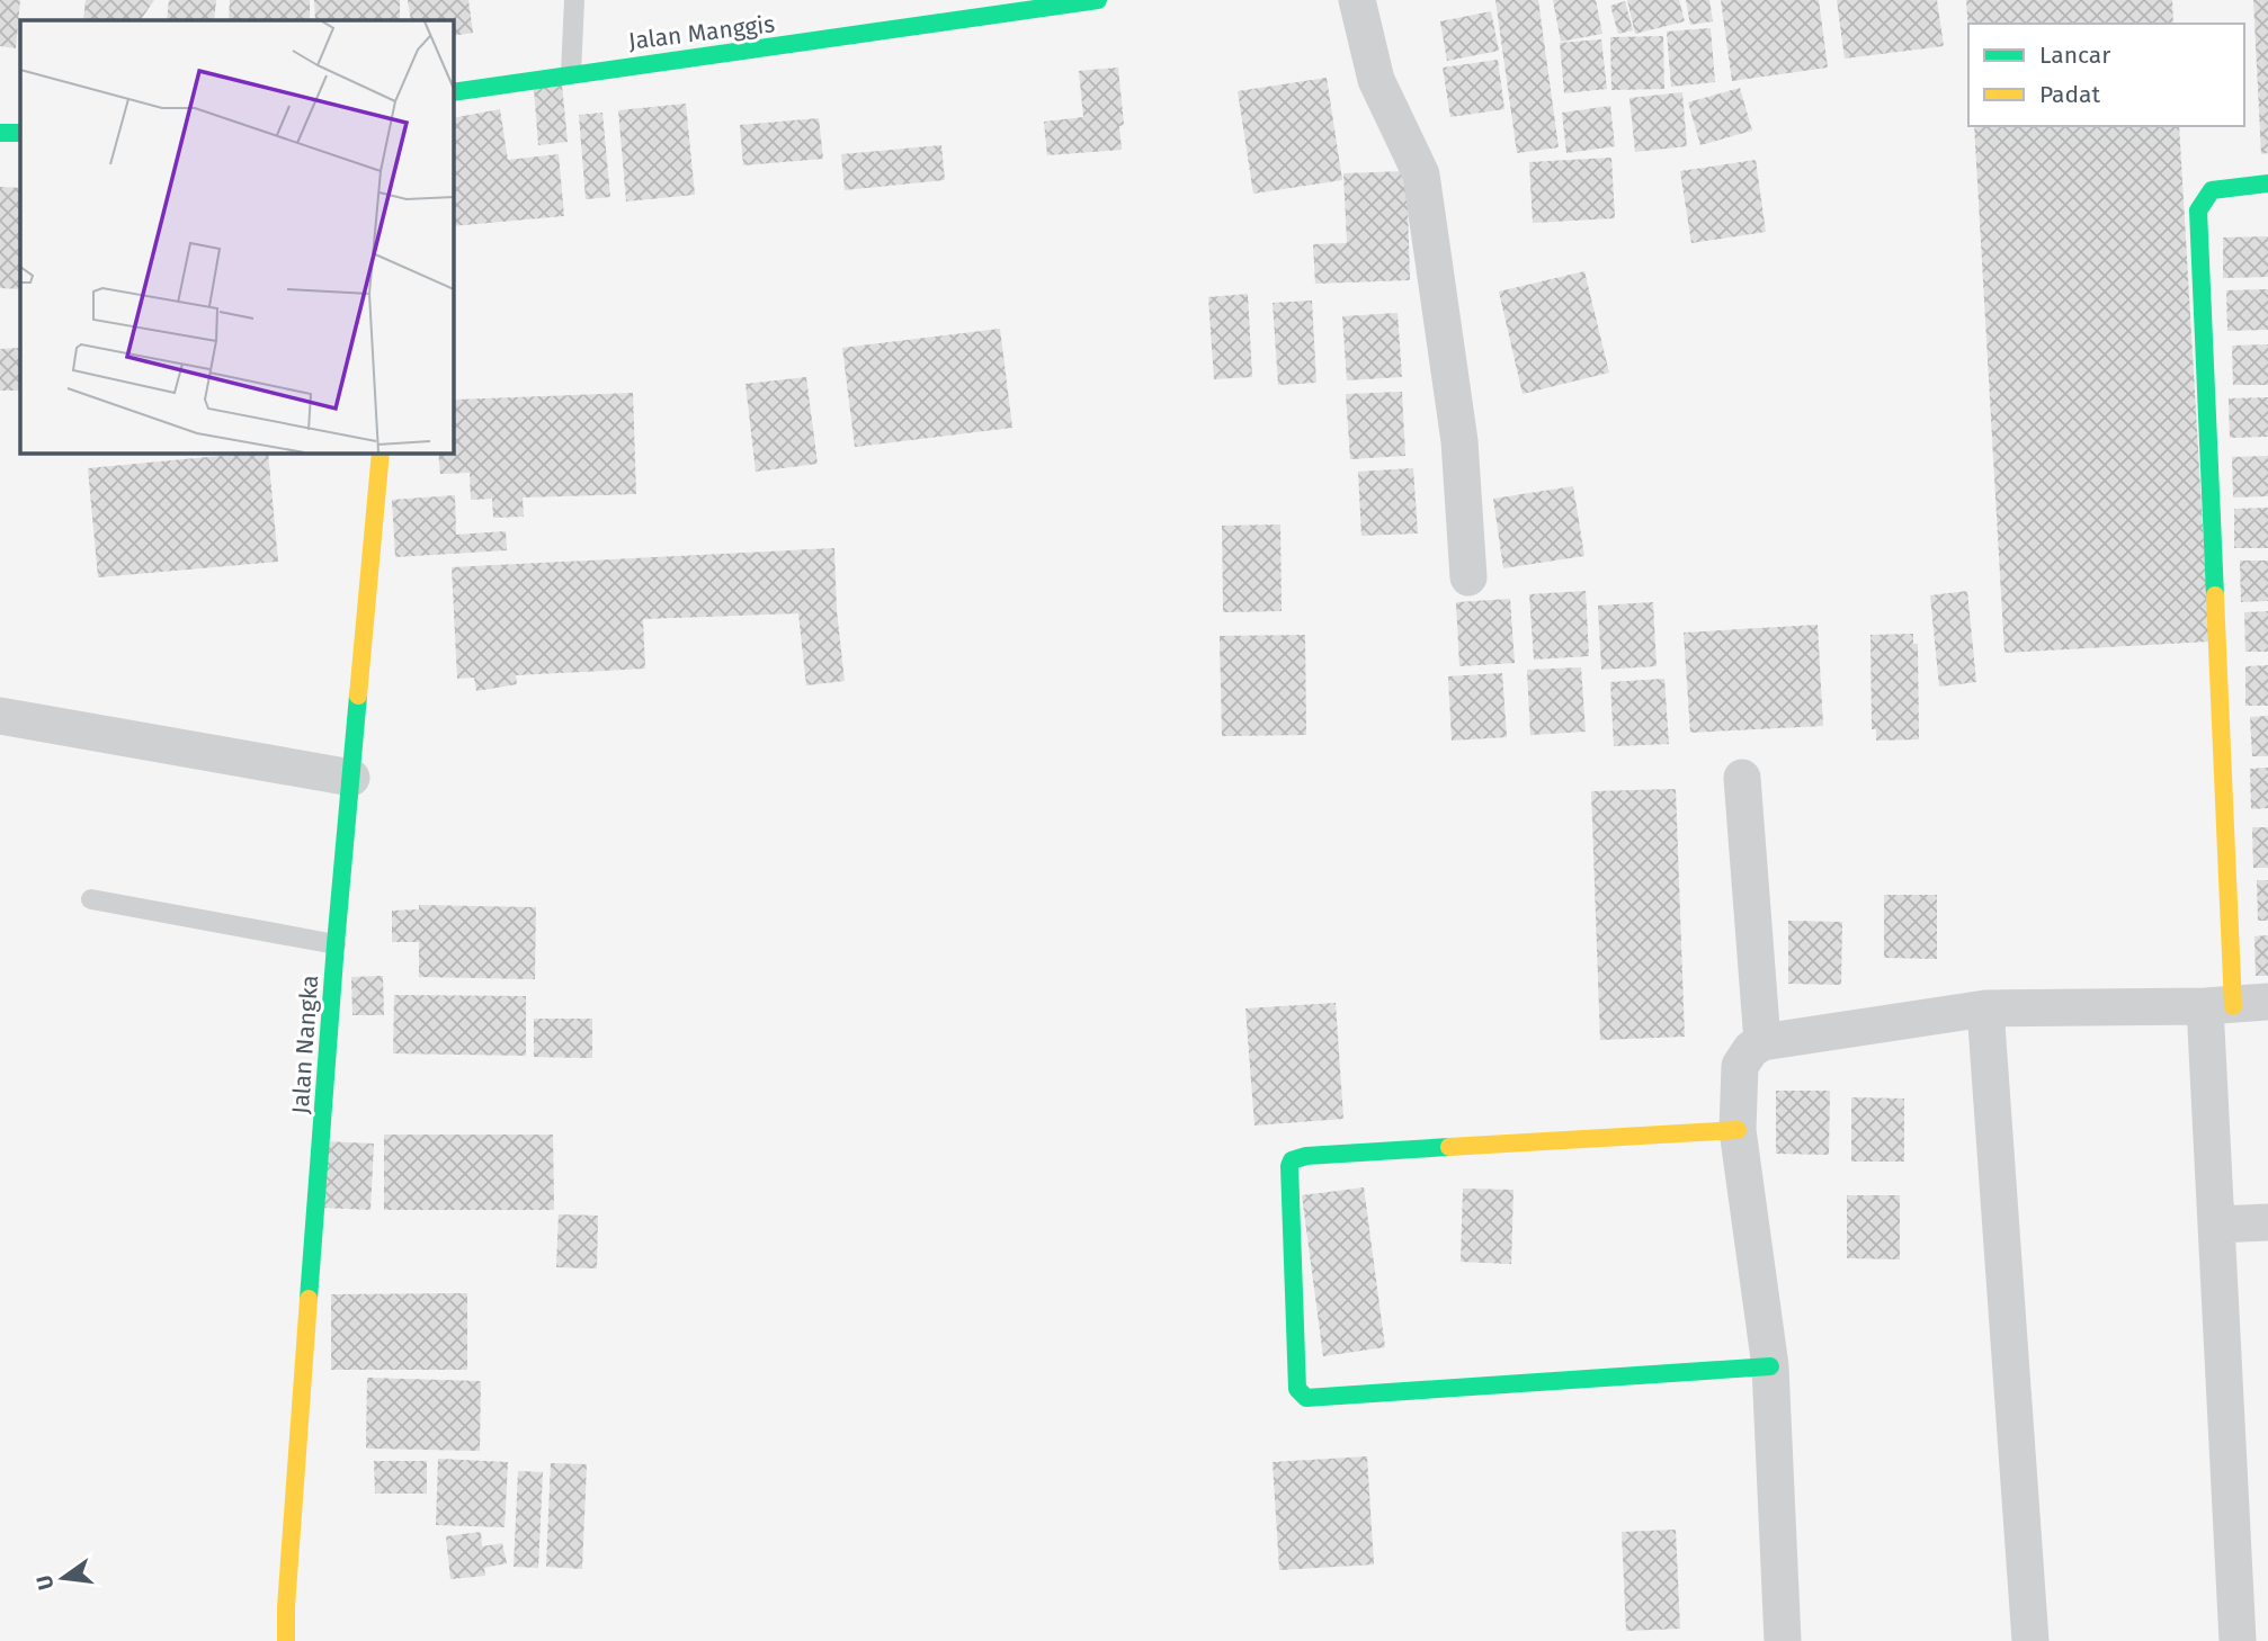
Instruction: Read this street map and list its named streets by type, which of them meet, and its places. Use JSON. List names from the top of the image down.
{
  "streets": {
    "street": ["Jalan Manggis", "Jalan Nangka"]
  },
  "legend": ["Lancar", "Padat"],
  "north": "left"
}
